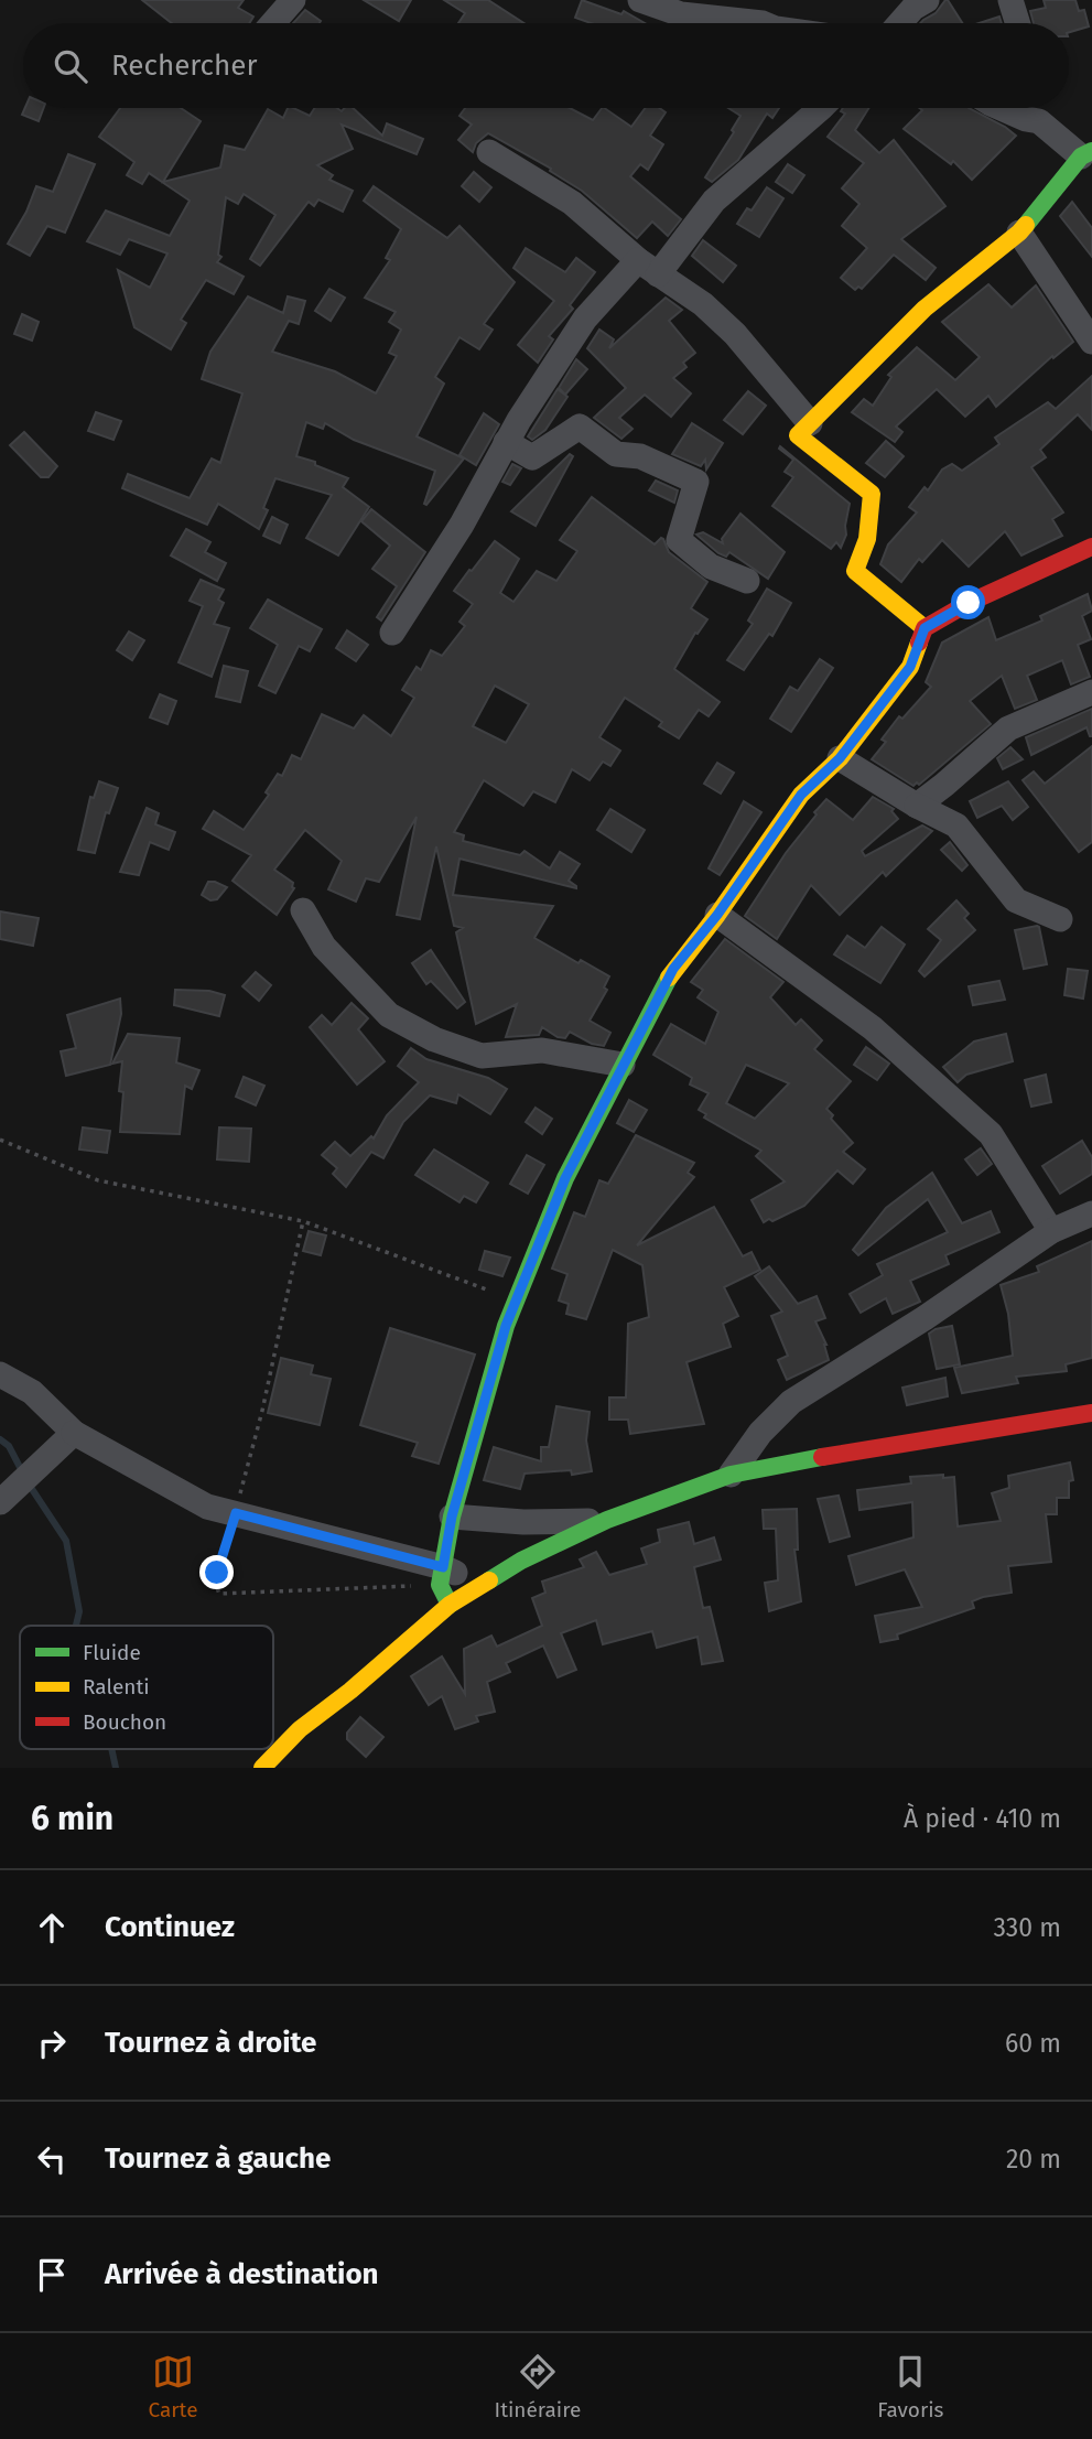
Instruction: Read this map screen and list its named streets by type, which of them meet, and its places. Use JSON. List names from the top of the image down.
{
  "legend": ["Fluide", "Ralenti", "Bouchon"],
  "page": {
    "search": "Rechercher",
    "heading": ["6 min", "À pied · 410 m"],
    "list": [
      ["Continuez", "330 m"],
      ["Tournez à droite", "60 m"],
      ["Tournez à gauche", "20 m"],
      "Arrivée à destination"
    ],
    "nav": ["Carte", "Itinéraire", "Favoris"]
  }
}
